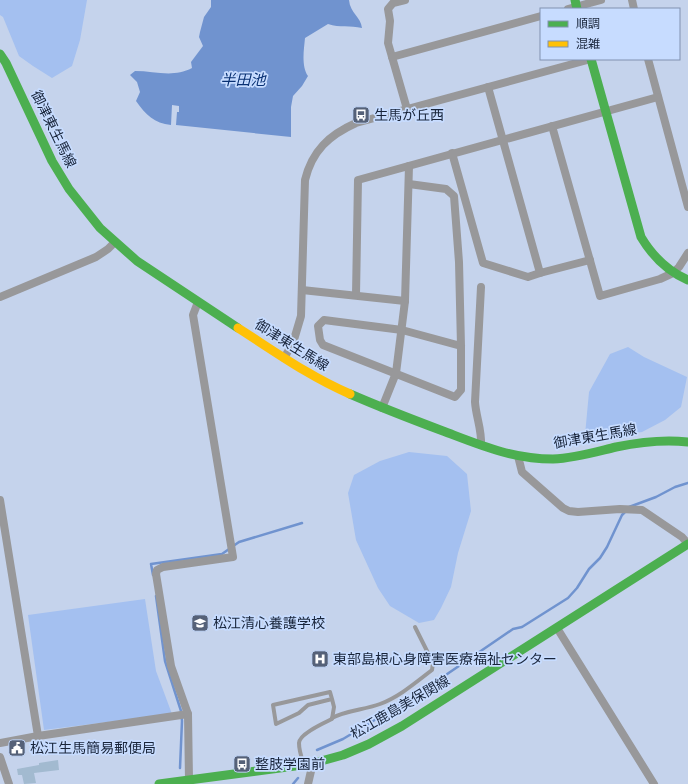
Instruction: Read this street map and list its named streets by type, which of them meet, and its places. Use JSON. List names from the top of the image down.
{
  "streets": {
    "main road": ["御津東生馬線", "松江鹿島美保関線"]
  },
  "water": ["半田池"],
  "places": {
    "bus stop": ["生馬が丘西", "整肢学園前"],
    "school or university": ["松江清心養護学校"],
    "hospital": ["東部島根心身障害医療福祉センター"],
    "public building": ["松江生馬簡易郵便局"]
  },
  "legend": ["順調", "混雑"]
}
